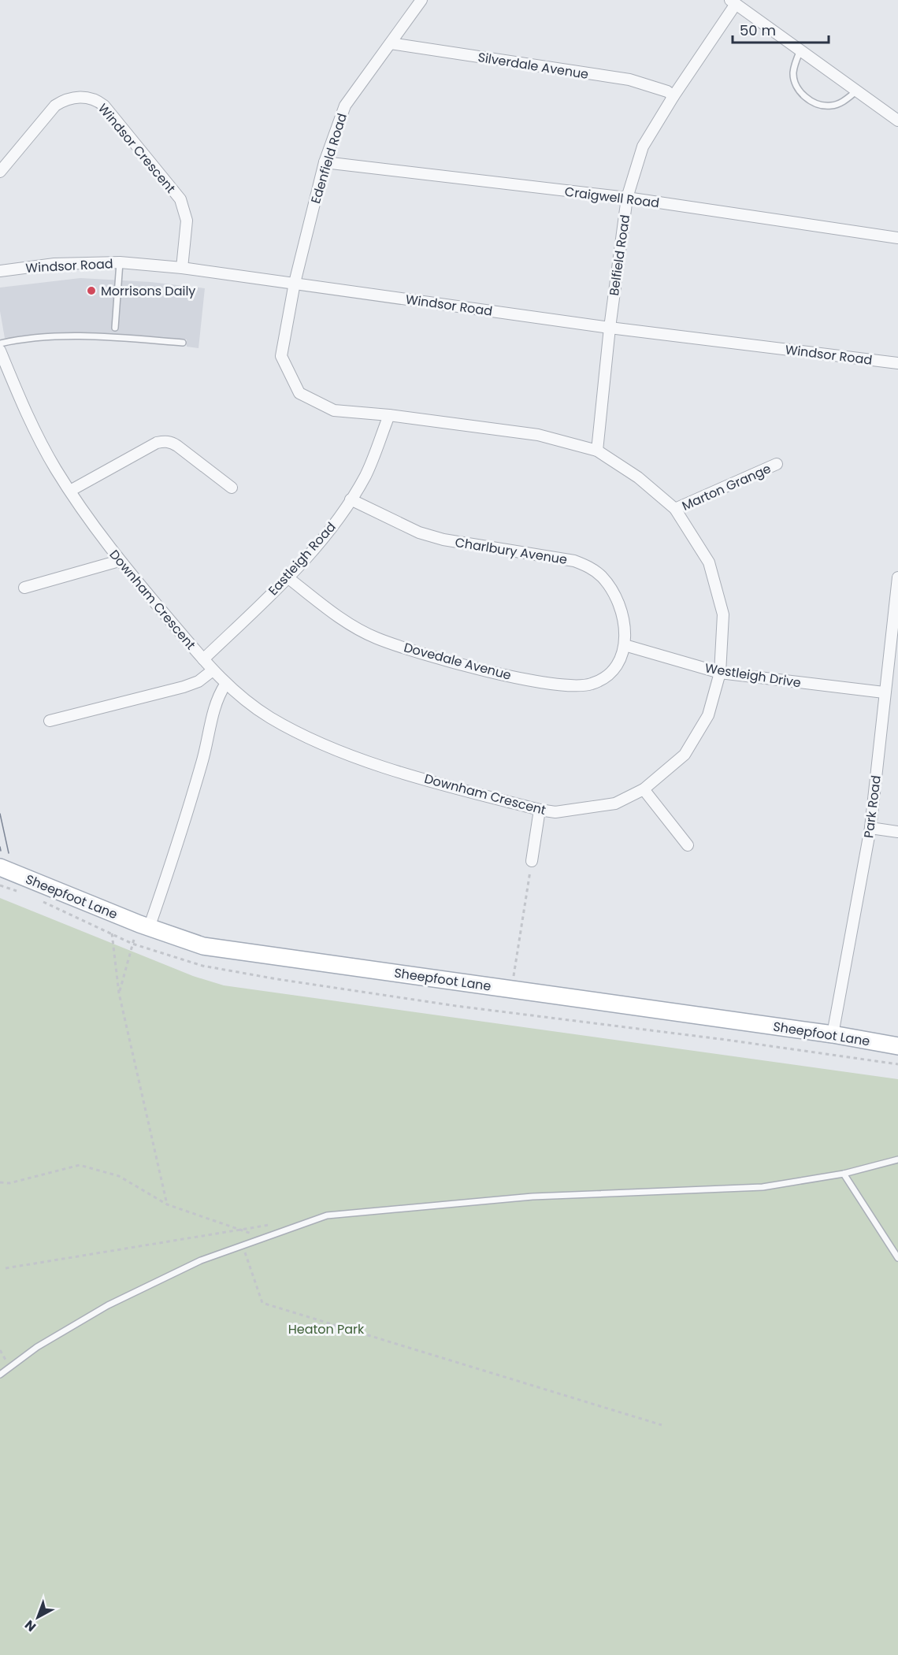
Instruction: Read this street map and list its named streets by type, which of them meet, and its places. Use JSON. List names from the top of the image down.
{
  "streets": {
    "main road": ["Sheepfoot Lane"],
    "street": [
      "Silverdale Avenue",
      "Windsor Crescent",
      "Edenfield Road",
      "Craigwell Road",
      "Belfield Road",
      "Windsor Road",
      "Marton Grange",
      "Charlbury Avenue",
      "Eastleigh Road",
      "Downham Crescent",
      "Dovedale Avenue",
      "Westleigh Drive",
      "Park Road"
    ]
  },
  "crossings": [
    ["Silverdale Avenue", "Edenfield Road"],
    ["Silverdale Avenue", "Belfield Road"],
    ["Windsor Crescent", "Windsor Road"],
    ["Edenfield Road", "Craigwell Road"],
    ["Edenfield Road", "Windsor Road"],
    ["Edenfield Road", "Downham Crescent"],
    ["Craigwell Road", "Belfield Road"],
    ["Belfield Road", "Windsor Road"],
    ["Belfield Road", "Downham Crescent"],
    ["Windsor Road", "Downham Crescent"],
    ["Marton Grange", "Downham Crescent"],
    ["Charlbury Avenue", "Eastleigh Road"],
    ["Charlbury Avenue", "Dovedale Avenue"],
    ["Charlbury Avenue", "Westleigh Drive"],
    ["Eastleigh Road", "Downham Crescent"],
    ["Eastleigh Road", "Dovedale Avenue"],
    ["Downham Crescent", "Westleigh Drive"],
    ["Dovedale Avenue", "Westleigh Drive"],
    ["Westleigh Drive", "Park Road"],
    ["Park Road", "Sheepfoot Lane"]
  ],
  "parks": ["Heaton Park"],
  "places": ["Morrisons Daily"],
  "scale_bar": "50 m",
  "north": "bottom left"
}
